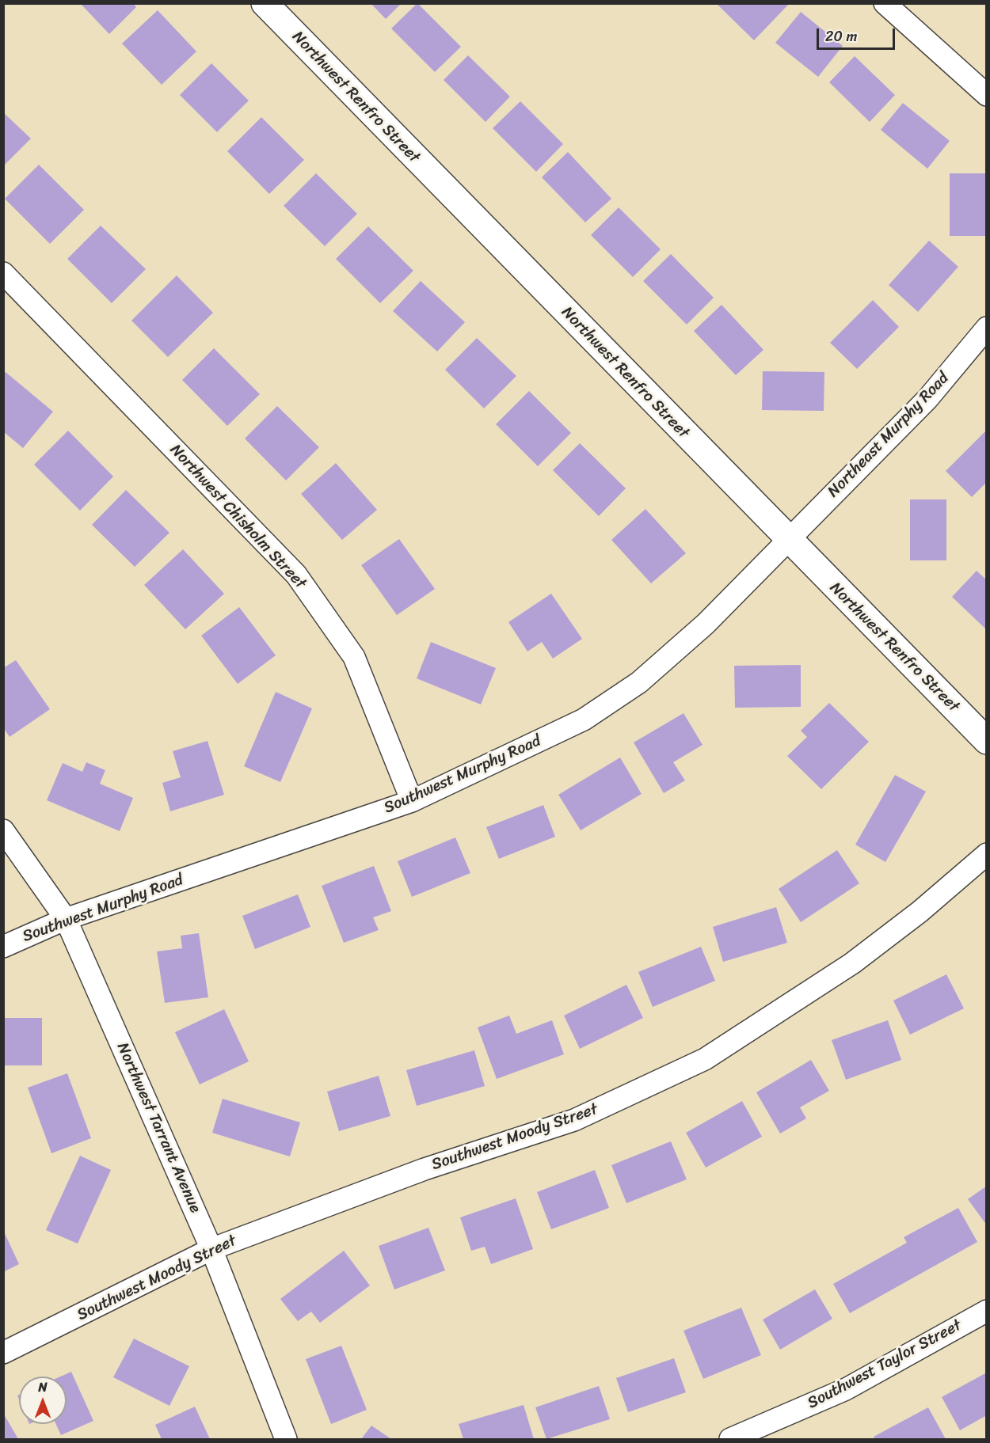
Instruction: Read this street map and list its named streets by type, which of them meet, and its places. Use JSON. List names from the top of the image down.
{
  "streets": {
    "main road": ["Northwest Renfro Street"],
    "street": [
      "Northeast Murphy Road",
      "Northwest Chisholm Street",
      "Southwest Murphy Road",
      "Northwest Tarrant Avenue",
      "Southwest Moody Street",
      "Southwest Taylor Street"
    ]
  },
  "crossings": [
    ["Northwest Renfro Street", "Northeast Murphy Road"],
    ["Northwest Renfro Street", "Southwest Murphy Road"],
    ["Northeast Murphy Road", "Southwest Murphy Road"],
    ["Northwest Chisholm Street", "Southwest Murphy Road"],
    ["Southwest Murphy Road", "Northwest Tarrant Avenue"],
    ["Northwest Tarrant Avenue", "Southwest Moody Street"]
  ],
  "scale_bar": "20 m",
  "north": "top"
}
